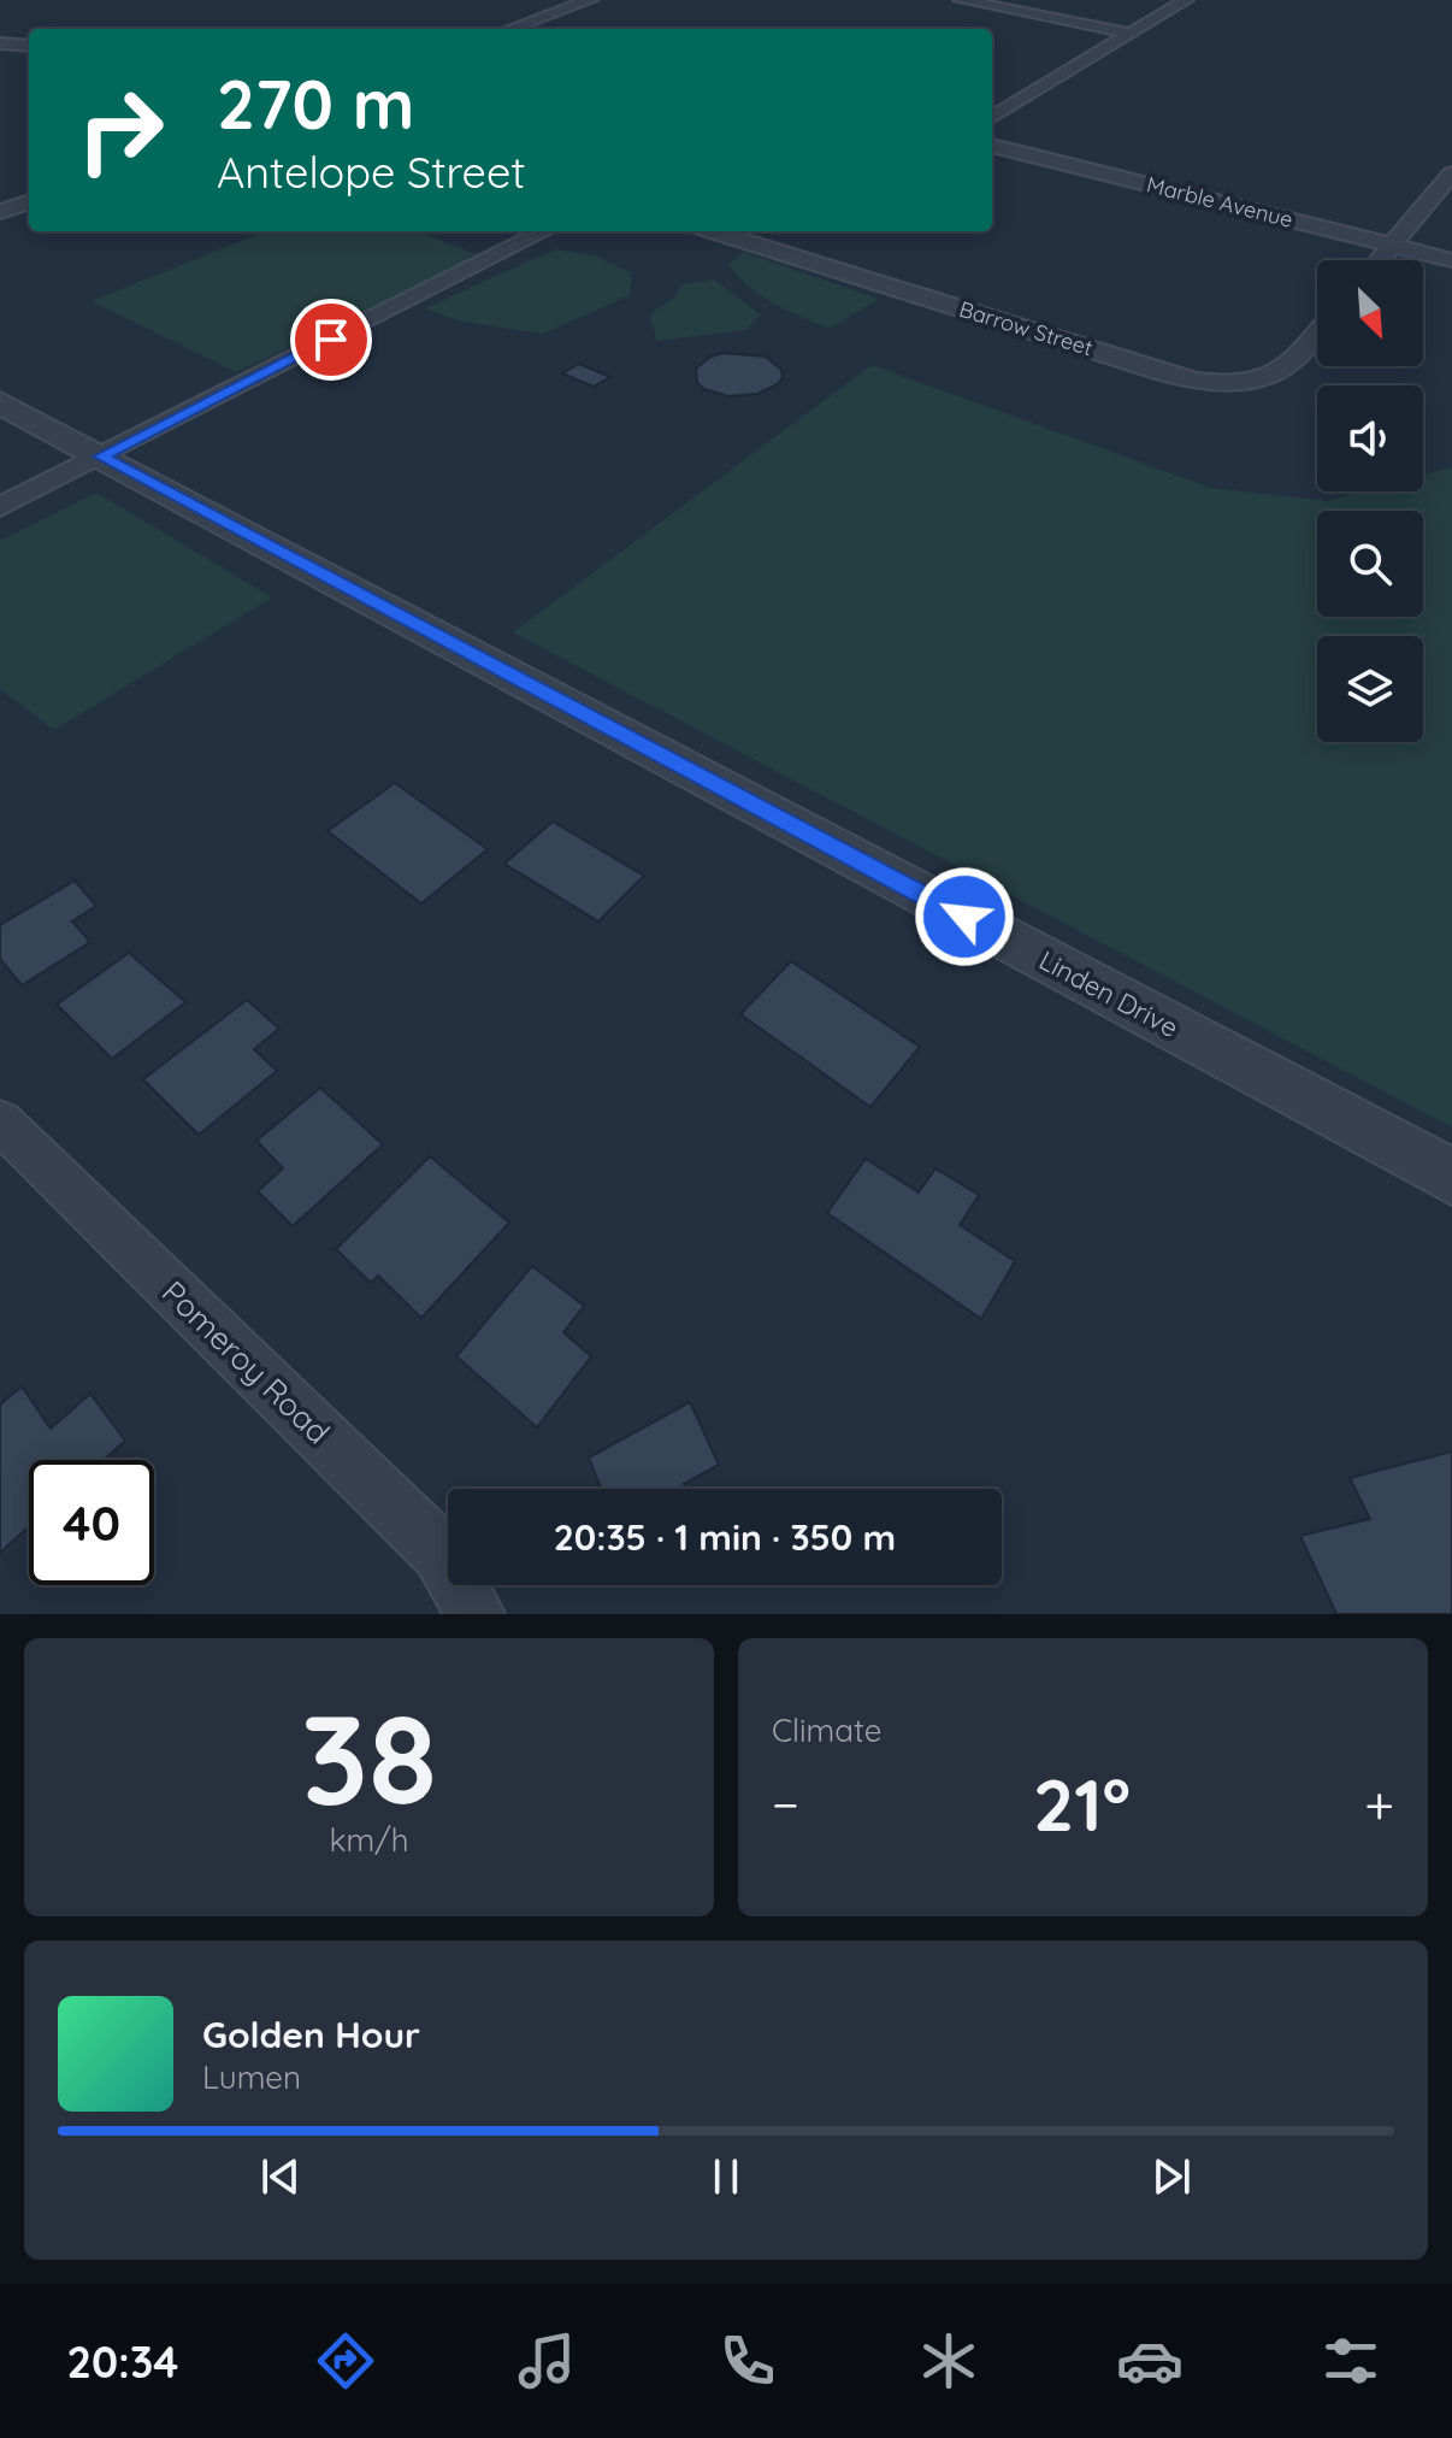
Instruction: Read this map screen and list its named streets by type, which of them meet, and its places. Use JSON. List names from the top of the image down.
{
  "streets": {
    "street": [
      "Marble Avenue",
      "Barrow Street",
      "Linden Drive",
      "Pomeroy Road"
    ]
  },
  "north": "bottom right",
  "page": {
    "turn": ["270 m", "Antelope Street"],
    "limit": "40",
    "trip": "20:35 · 1 min · 350 m",
    "tile": [
      ["38", "km/h"],
      "Climate"
    ],
    "heat": ["−", "21°", "+"],
    "song": ["Golden Hour", "Lumen"],
    "tabs": "20:34"
  }
}
